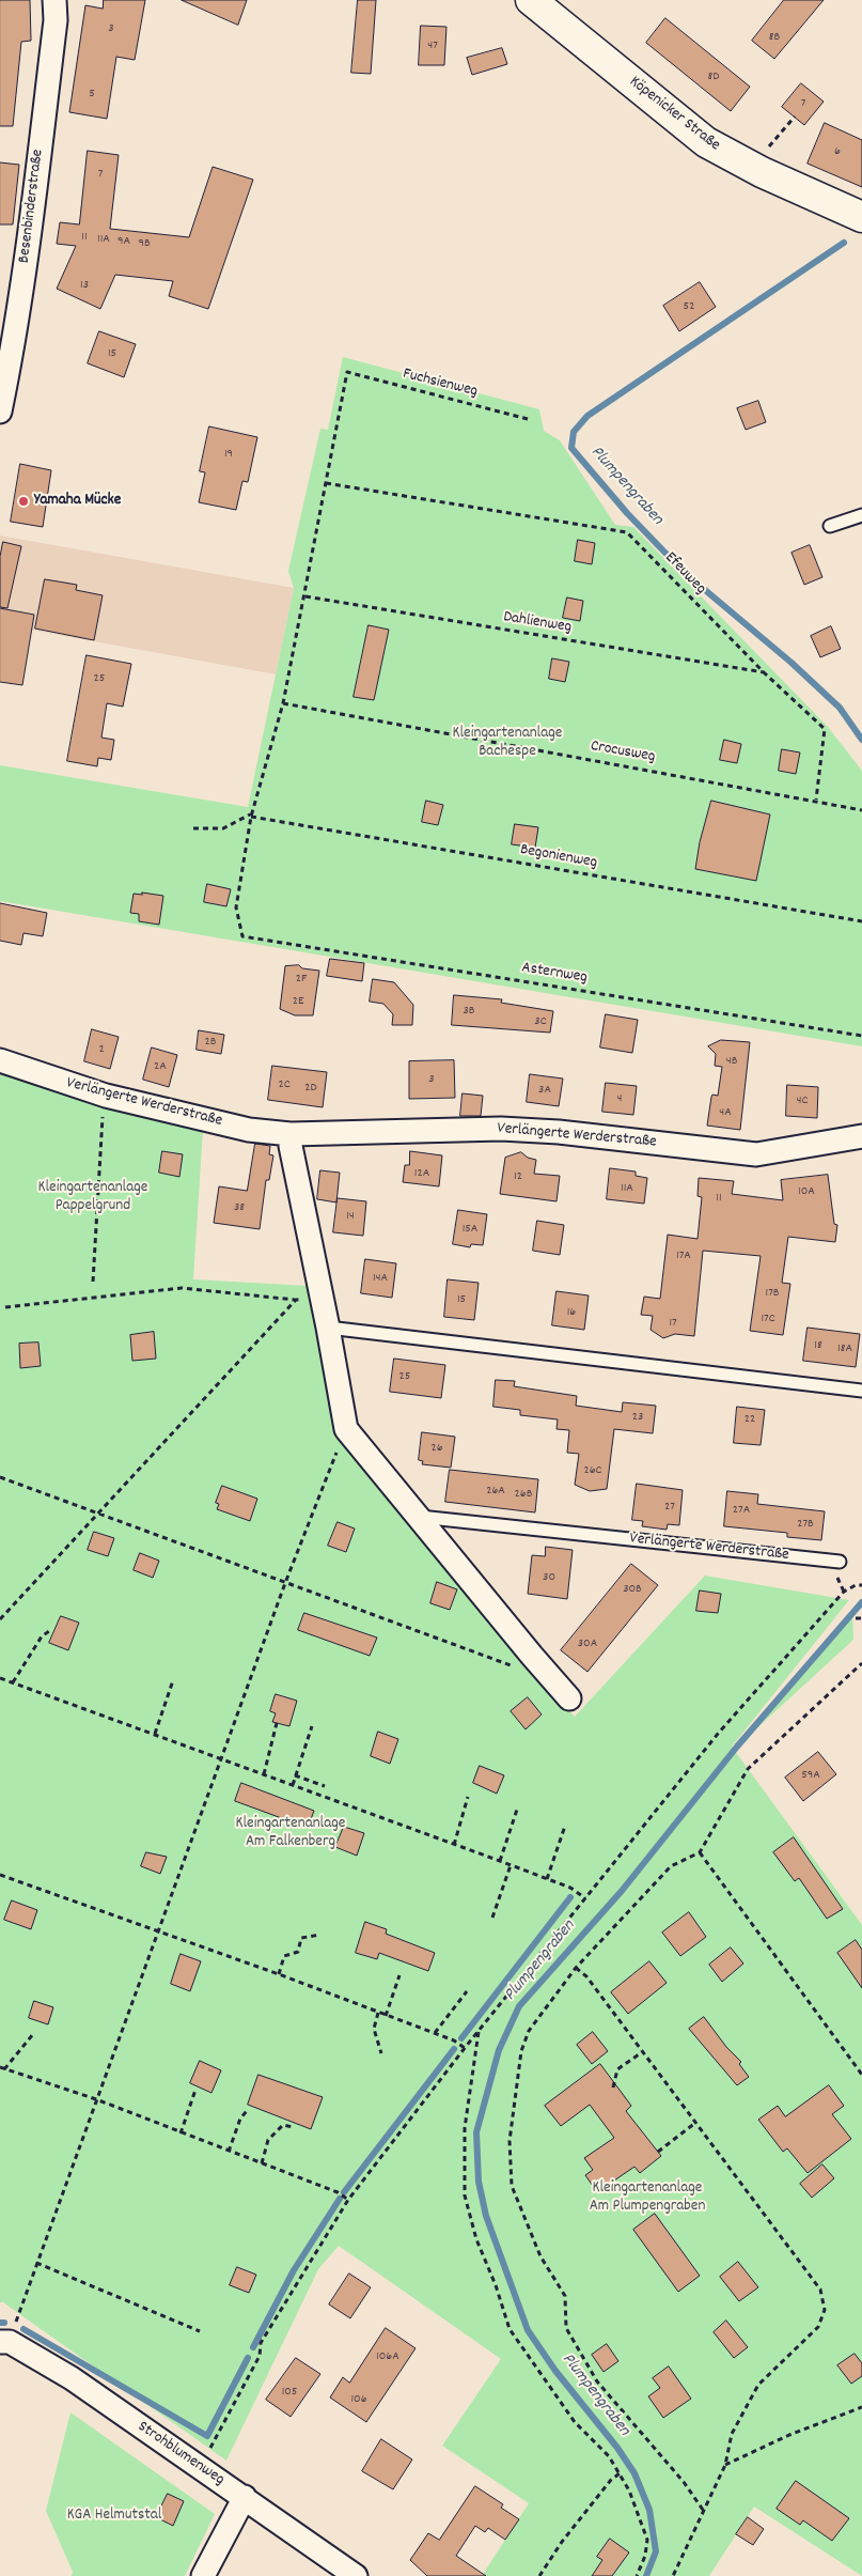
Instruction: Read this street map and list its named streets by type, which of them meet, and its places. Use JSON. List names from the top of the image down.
{
  "streets": {
    "main road": ["Köpenicker Straße"],
    "street": ["Besenbinderstraße", "Verlängerte Werderstraße", "Strohblumenweg"],
    "path": [
      "Fuchsienweg",
      "Efeuweg",
      "Dahlienweg",
      "Crocusweg",
      "Begonienweg",
      "Asternweg"
    ]
  },
  "crossings": [
    ["Fuchsienweg", "Efeuweg"],
    ["Efeuweg", "Dahlienweg"],
    ["Efeuweg", "Crocusweg"],
    ["Begonienweg", "Asternweg"]
  ],
  "water": ["Plumpengraben"],
  "parks": [
    "Kleingartenanlage Bachespe",
    "Kleingartenanlage Pappelgrund",
    "Kleingartenanlage Am Falkenberg",
    "Kleingartenanlage Am Plumpengraben",
    "KGA Helmutstal"
  ],
  "places": ["Yamaha Mücke"],
  "house_numbers": [
    "3",
    "8B",
    "47",
    "8D",
    "5",
    "7",
    "6",
    "7",
    "11",
    "11A",
    "9A",
    "9B",
    "13",
    "52",
    "15",
    "19",
    "25",
    "2F",
    "2E",
    "3B",
    "3C",
    "2B",
    "2",
    "4B",
    "2A",
    "3",
    "2C",
    "2D",
    "3A",
    "4",
    "4C",
    "4A",
    "12A",
    "12",
    "11A",
    "10A",
    "11",
    "38",
    "14",
    "15A",
    "17A",
    "14A",
    "17B",
    "15",
    "16",
    "17C",
    "17",
    "18",
    "18A",
    "25",
    "23",
    "22",
    "26",
    "26C",
    "26A",
    "26B",
    "27",
    "27A",
    "27B",
    "30",
    "30B",
    "30A",
    "59A",
    "106A",
    "105",
    "106"
  ]
}
